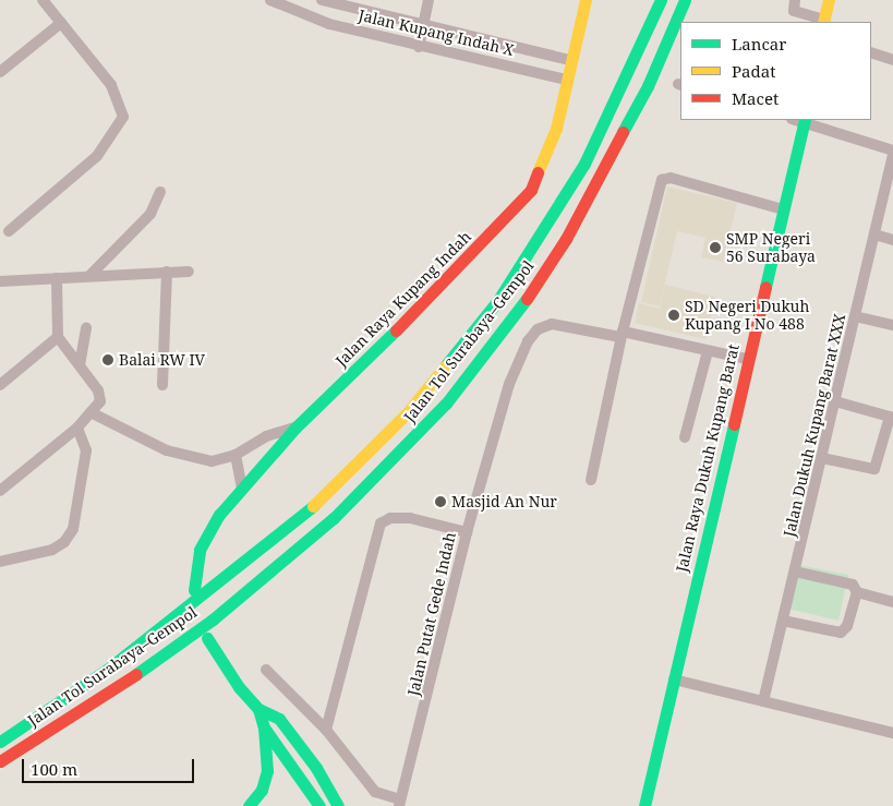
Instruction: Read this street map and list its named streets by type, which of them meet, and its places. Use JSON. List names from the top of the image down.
{
  "streets": {
    "main road": ["Jalan Raya Kupang Indah", "Jalan Tol Surabaya–Gempol", "Jalan Raya Dukuh Kupang Barat"],
    "street": ["Jalan Kupang Indah X", "Jalan Dukuh Kupang Barat XXX", "Jalan Putat Gede Indah"]
  },
  "crossings": [
    ["Jalan Kupang Indah X", "Jalan Raya Kupang Indah"],
    ["Jalan Raya Dukuh Kupang Barat", "Jalan Putat Gede Indah"]
  ],
  "places": [
    "SMP Negeri 56 Surabaya",
    "SD Negeri Dukuh Kupang I No 488",
    "Balai RW IV",
    "Masjid An Nur"
  ],
  "legend": ["Lancar", "Padat", "Macet"],
  "scale_bar": "100 m"
}
